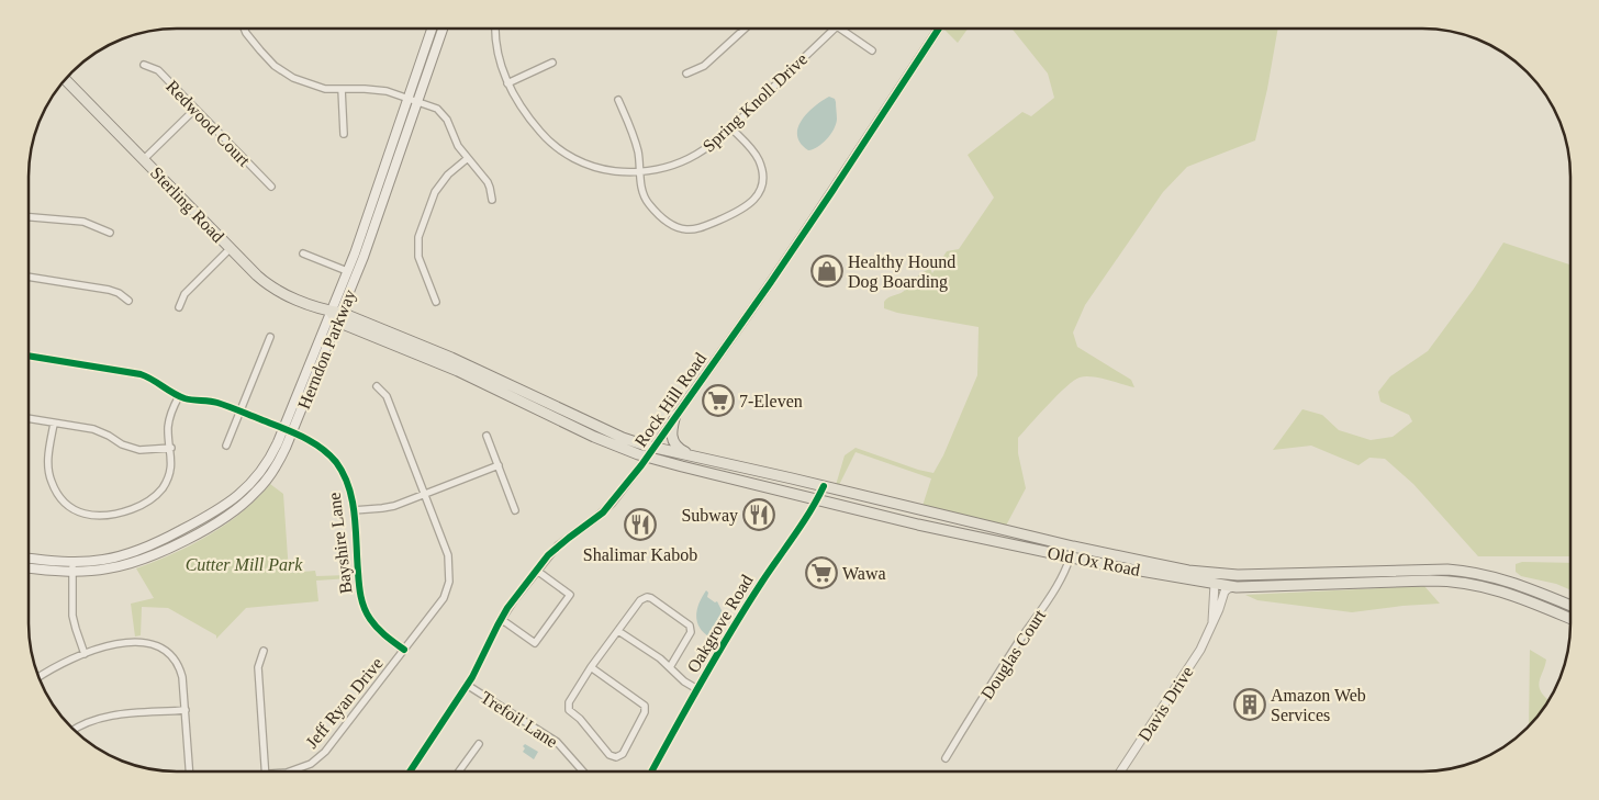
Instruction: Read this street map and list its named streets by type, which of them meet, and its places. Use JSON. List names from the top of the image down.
{
  "streets": {
    "main road": ["Sterling Road", "Herndon Parkway", "Old Ox Road"],
    "street": [
      "Spring Knoll Drive",
      "Redwood Court",
      "Rock Hill Road",
      "Bayshire Lane",
      "Oakgrove Road",
      "Douglas Court",
      "Jeff Ryan Drive",
      "Davis Drive",
      "Trefoil Lane"
    ]
  },
  "crossings": [
    ["Sterling Road", "Herndon Parkway"],
    ["Herndon Parkway", "Bayshire Lane"],
    ["Herndon Parkway", "Old Ox Road"],
    ["Rock Hill Road", "Old Ox Road"],
    ["Rock Hill Road", "Trefoil Lane"],
    ["Bayshire Lane", "Jeff Ryan Drive"],
    ["Old Ox Road", "Oakgrove Road"],
    ["Old Ox Road", "Douglas Court"],
    ["Old Ox Road", "Davis Drive"]
  ],
  "parks": ["Cutter Mill Park"],
  "places": {
    "shop": ["Healthy Hound Dog Boarding"],
    "supermarket": ["7-Eleven", "Wawa"],
    "restaurant": ["Subway", "Shalimar Kabob"],
    "building": ["Amazon Web Services"]
  }
}
